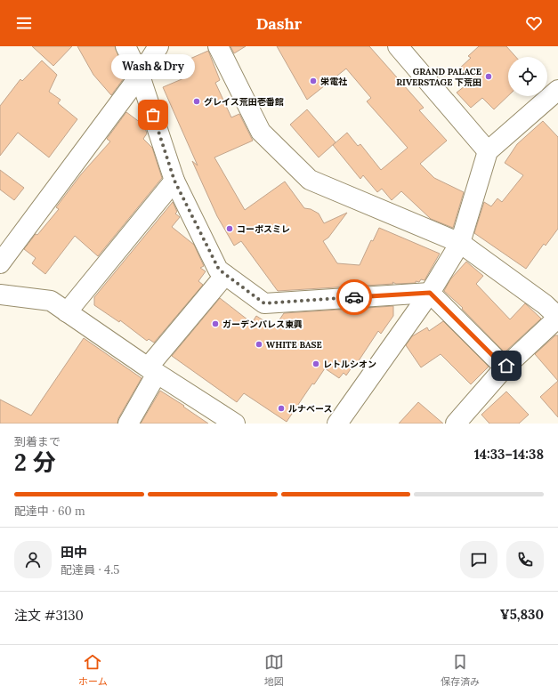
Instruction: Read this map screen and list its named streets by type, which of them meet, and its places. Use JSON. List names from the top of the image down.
{
  "places": [
    "GRAND PALACE RIVERSTAGE 下荒田",
    "栄電社",
    "グレイス荒田壱番館",
    "Wash＆Dry",
    "コーポスミレ",
    "ガーデンパレス東興",
    "WHITE BASE",
    "レトルシオン",
    "ルナベース"
  ],
  "page": {
    "header": "Dashr",
    "bubble": "Wash＆Dry",
    "heading": ["2 分", "到着まで", "14:33–14:38"],
    "panel": [
      "田中",
      "配達員 · 4.5",
      "注文 #3130",
      "¥5,830"
    ],
    "bar": "配達中 · 60 m",
    "tabs": ["ホーム", "地図", "保存済み"]
  }
}
